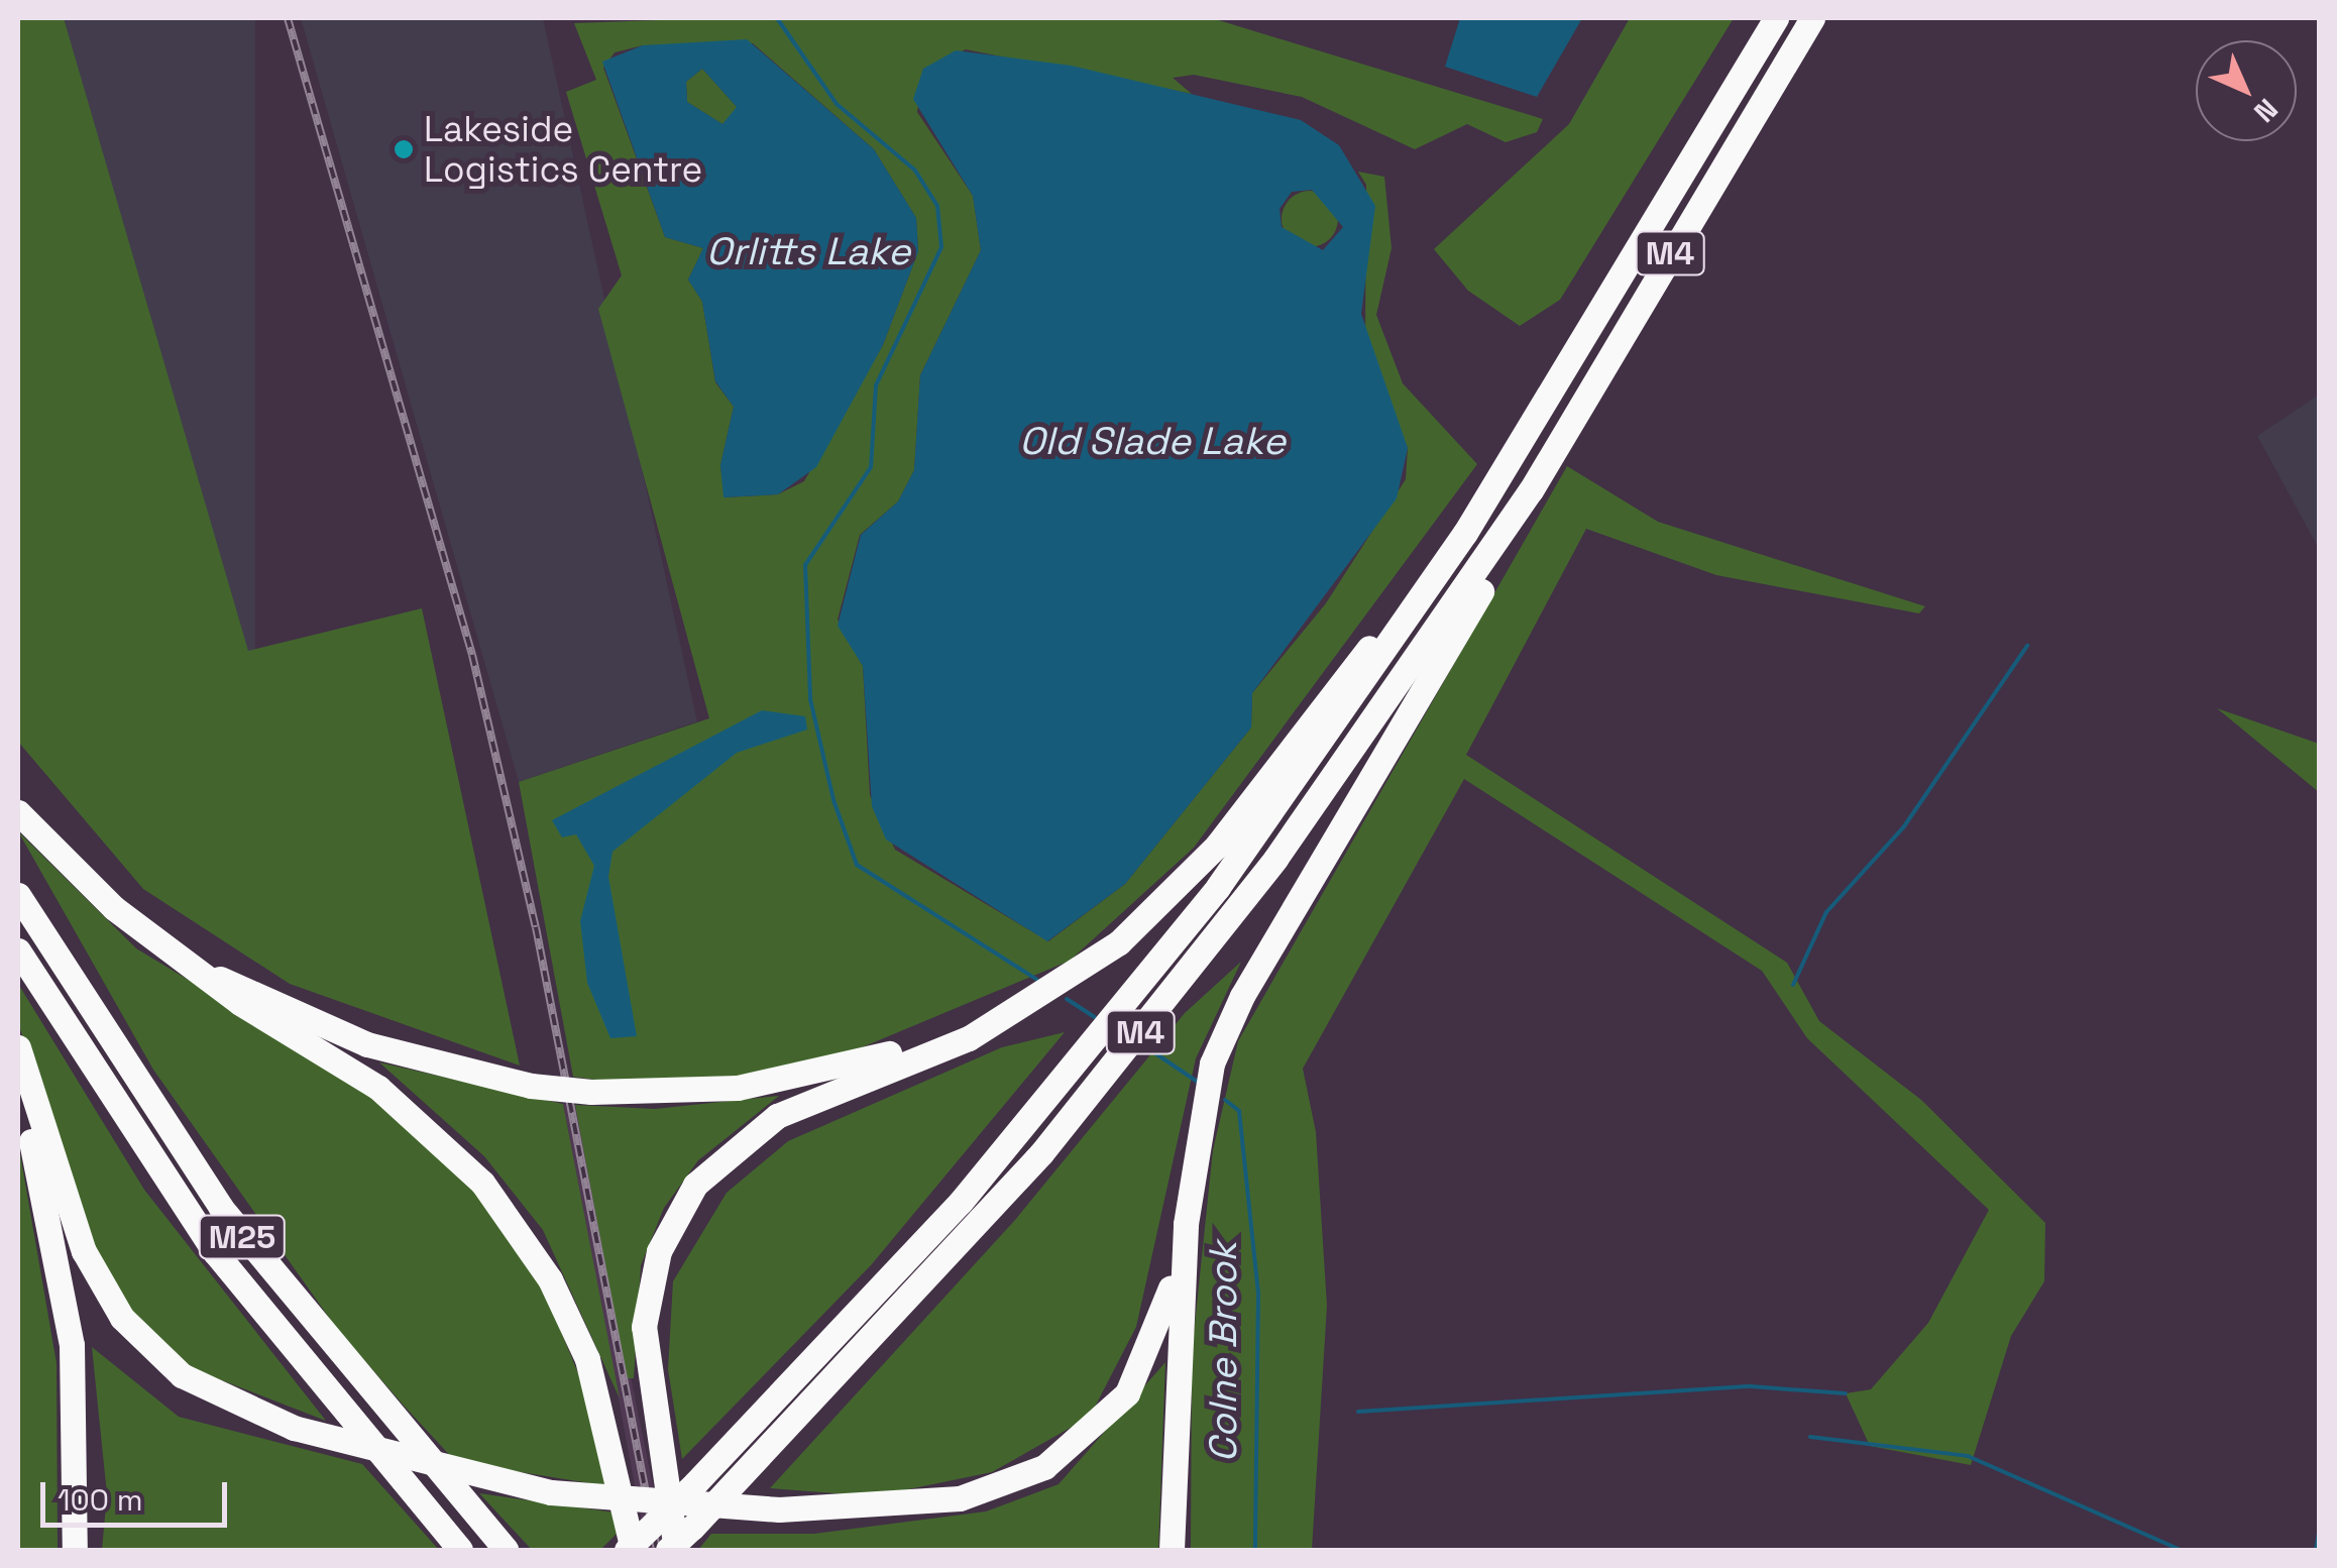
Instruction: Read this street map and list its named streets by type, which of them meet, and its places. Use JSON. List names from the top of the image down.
{
  "streets": {
    "highway": ["M4", "M25"]
  },
  "water": ["Orlitts Lake", "Old Slade Lake", "Colne Brook"],
  "places": ["Lakeside Logistics Centre"],
  "scale_bar": "100 m",
  "north": "bottom right"
}
